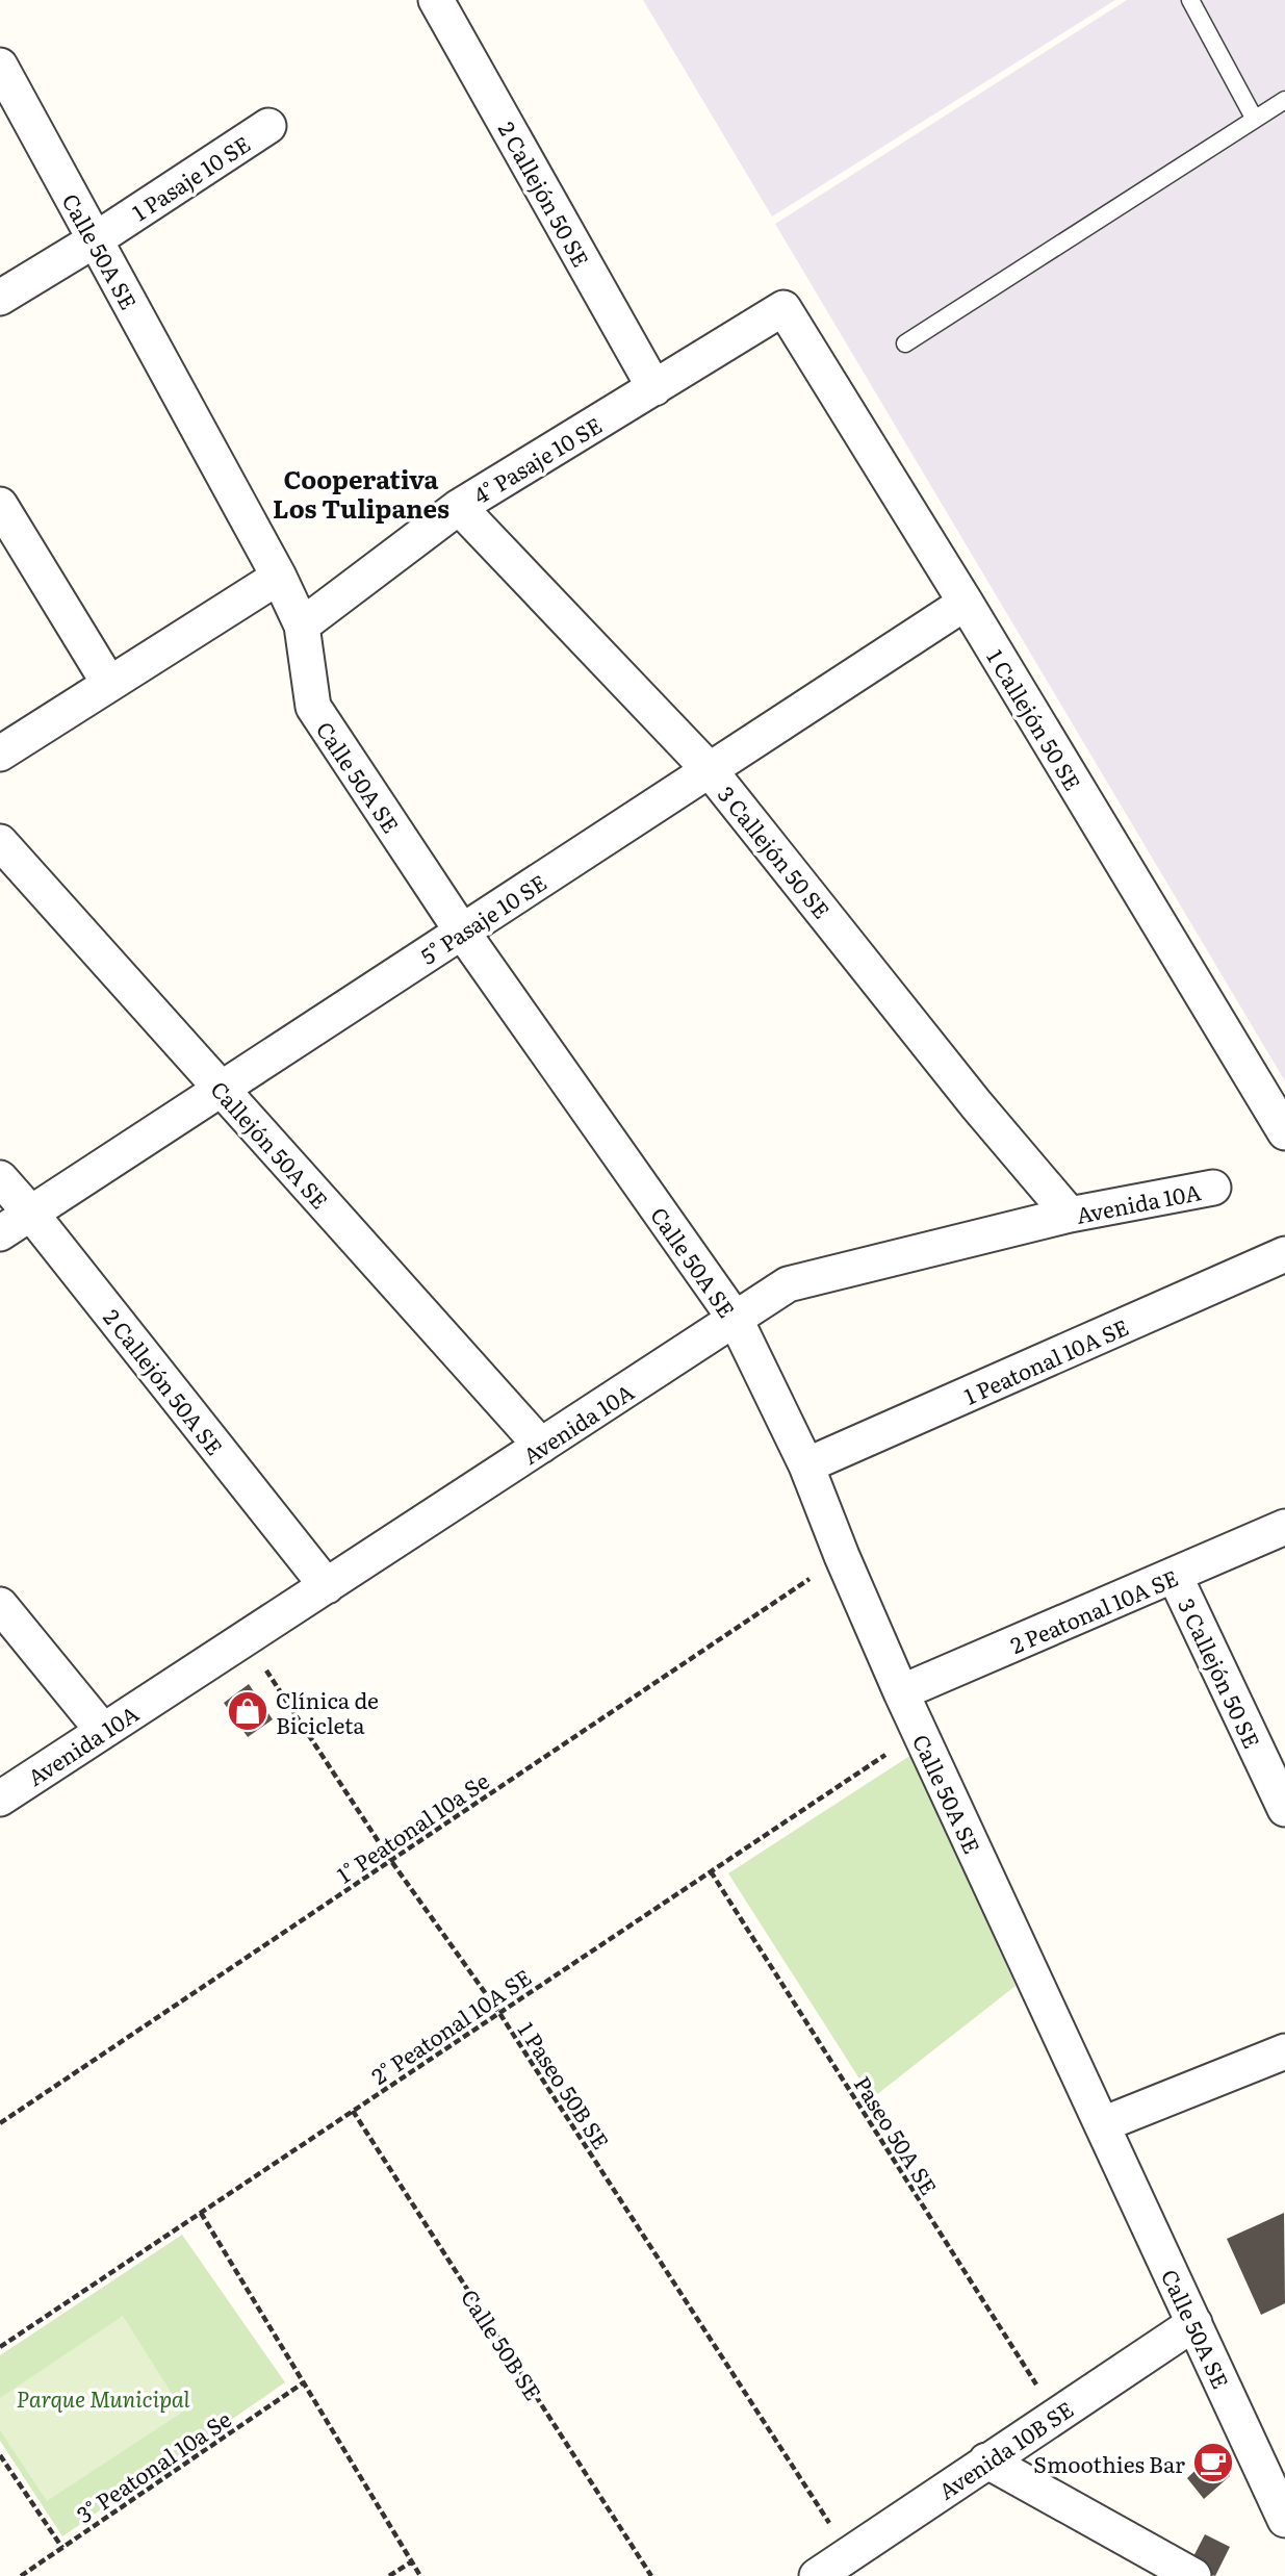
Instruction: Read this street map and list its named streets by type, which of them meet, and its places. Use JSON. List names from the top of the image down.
{
  "streets": {
    "street": [
      "1 Pasaje 10 SE",
      "2 Callejón 50 SE",
      "Calle 50A SE",
      "4° Pasaje 10 SE",
      "1 Callejón 50 SE",
      "3 Callejón 50 SE",
      "5° Pasaje 10 SE",
      "Callejón 50A SE",
      "Avenida 10A",
      "1 Peatonal 10A SE",
      "2 Callejón 50A SE",
      "2 Peatonal 10A SE",
      "Avenida 10B SE"
    ],
    "path": [
      "1° Peatonal 10a Se",
      "2° Peatonal 10A SE",
      "1 Paseo 50B SE",
      "Paseo 50A SE",
      "Calle 50B SE",
      "3° Peatonal 10a Se"
    ]
  },
  "crossings": [
    ["1 Pasaje 10 SE", "Calle 50A SE"],
    ["2 Callejón 50 SE", "4° Pasaje 10 SE"],
    ["Calle 50A SE", "4° Pasaje 10 SE"],
    ["Calle 50A SE", "5° Pasaje 10 SE"],
    ["Calle 50A SE", "Avenida 10A"],
    ["Calle 50A SE", "1 Peatonal 10A SE"],
    ["Calle 50A SE", "2 Peatonal 10A SE"],
    ["Calle 50A SE", "1° Peatonal 10a Se"],
    ["Calle 50A SE", "2° Peatonal 10A SE"],
    ["Calle 50A SE", "Avenida 10B SE"],
    ["4° Pasaje 10 SE", "1 Callejón 50 SE"],
    ["4° Pasaje 10 SE", "3 Callejón 50 SE"],
    ["1 Callejón 50 SE", "5° Pasaje 10 SE"],
    ["3 Callejón 50 SE", "5° Pasaje 10 SE"],
    ["3 Callejón 50 SE", "Avenida 10A"],
    ["3 Callejón 50 SE", "2 Peatonal 10A SE"],
    ["5° Pasaje 10 SE", "Callejón 50A SE"],
    ["5° Pasaje 10 SE", "2 Callejón 50A SE"],
    ["Callejón 50A SE", "Avenida 10A"],
    ["Avenida 10A", "2 Callejón 50A SE"],
    ["Avenida 10A", "1 Paseo 50B SE"],
    ["1° Peatonal 10a Se", "1 Paseo 50B SE"],
    ["2° Peatonal 10A SE", "1 Paseo 50B SE"],
    ["2° Peatonal 10A SE", "Paseo 50A SE"],
    ["2° Peatonal 10A SE", "Calle 50B SE"],
    ["1 Paseo 50B SE", "Avenida 10B SE"],
    ["Paseo 50A SE", "Avenida 10B SE"]
  ],
  "districts": ["Cooperativa Los Tulipanes"],
  "parks": ["Parque Municipal"],
  "places": {
    "shop": ["Clínica de Bicicleta"],
    "cafe": ["Smoothies Bar"]
  }
}
